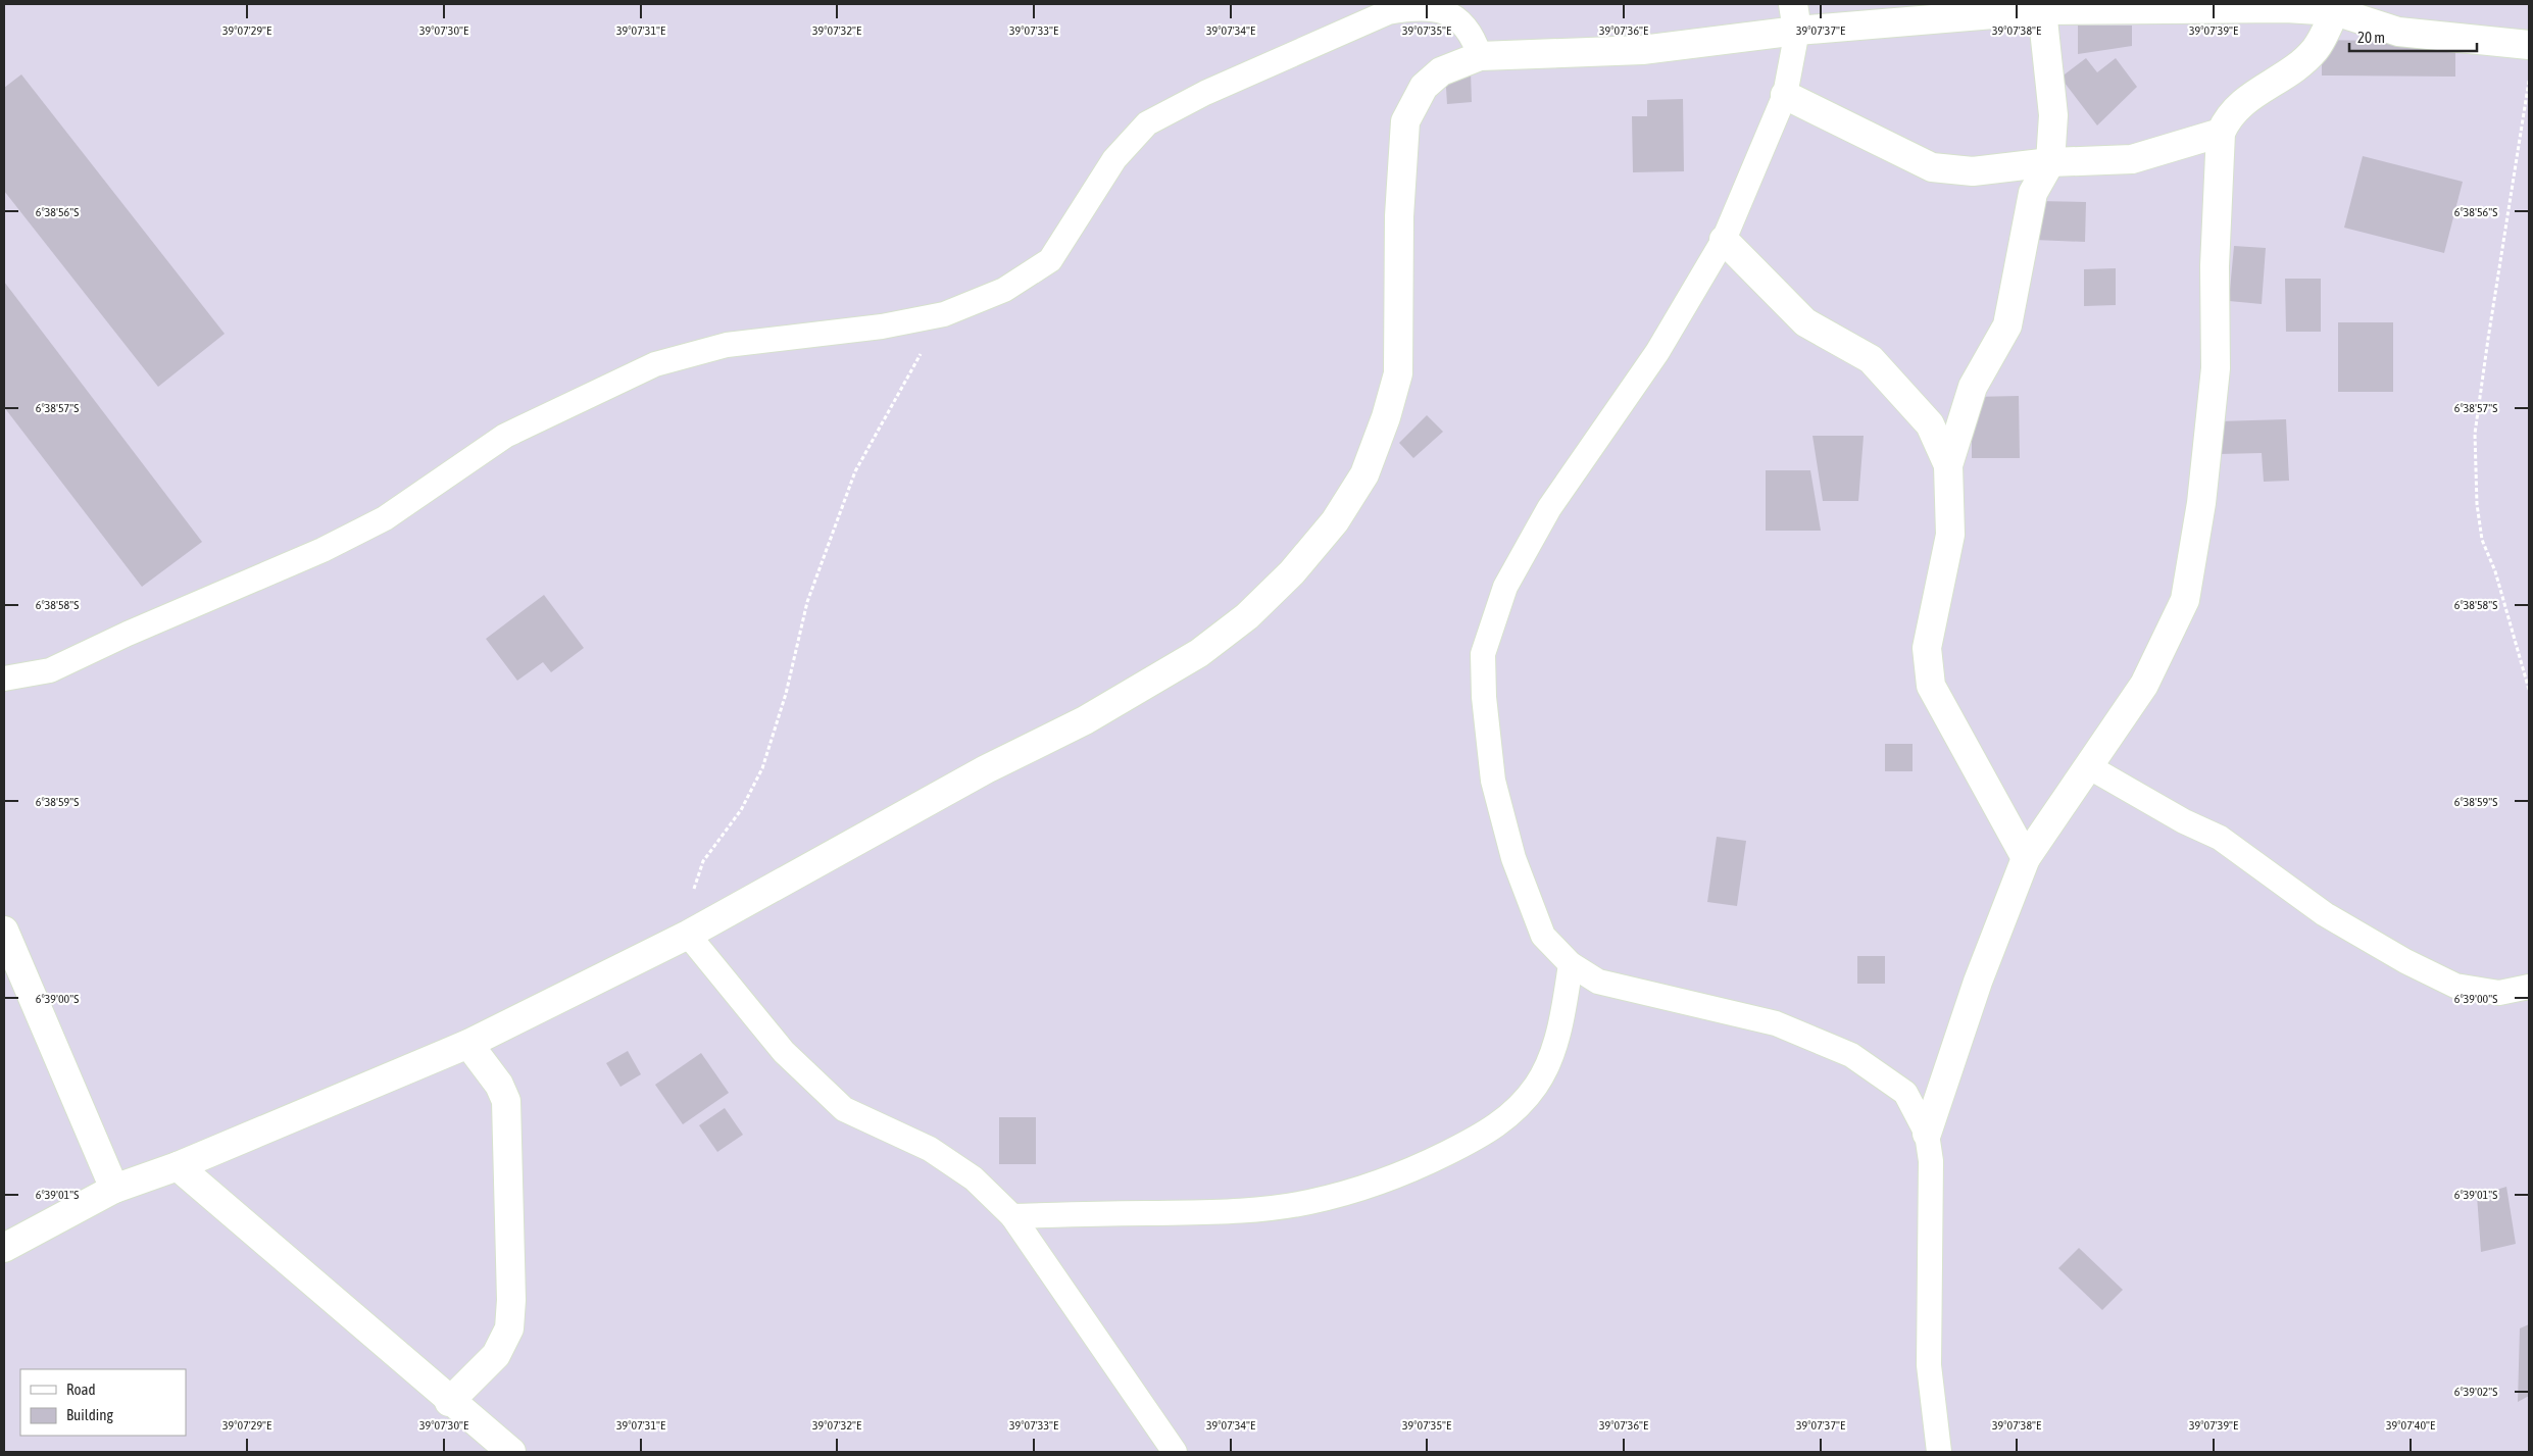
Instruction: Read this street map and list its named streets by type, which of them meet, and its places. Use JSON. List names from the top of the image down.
{
  "legend": ["Road", "Building"],
  "scale_bar": "20 m",
  "coordinates": [
    "39°07'29\"E",
    "39°07'30\"E",
    "39°07'31\"E",
    "39°07'32\"E",
    "39°07'33\"E",
    "39°07'34\"E",
    "39°07'35\"E",
    "39°07'36\"E",
    "39°07'37\"E",
    "39°07'38\"E",
    "39°07'39\"E",
    "6°38'56\"S",
    "6°38'57\"S",
    "6°38'58\"S",
    "6°38'59\"S",
    "6°39'00\"S",
    "6°39'01\"S",
    "6°39'02\"S",
    "39°07'40\"E"
  ]
}
